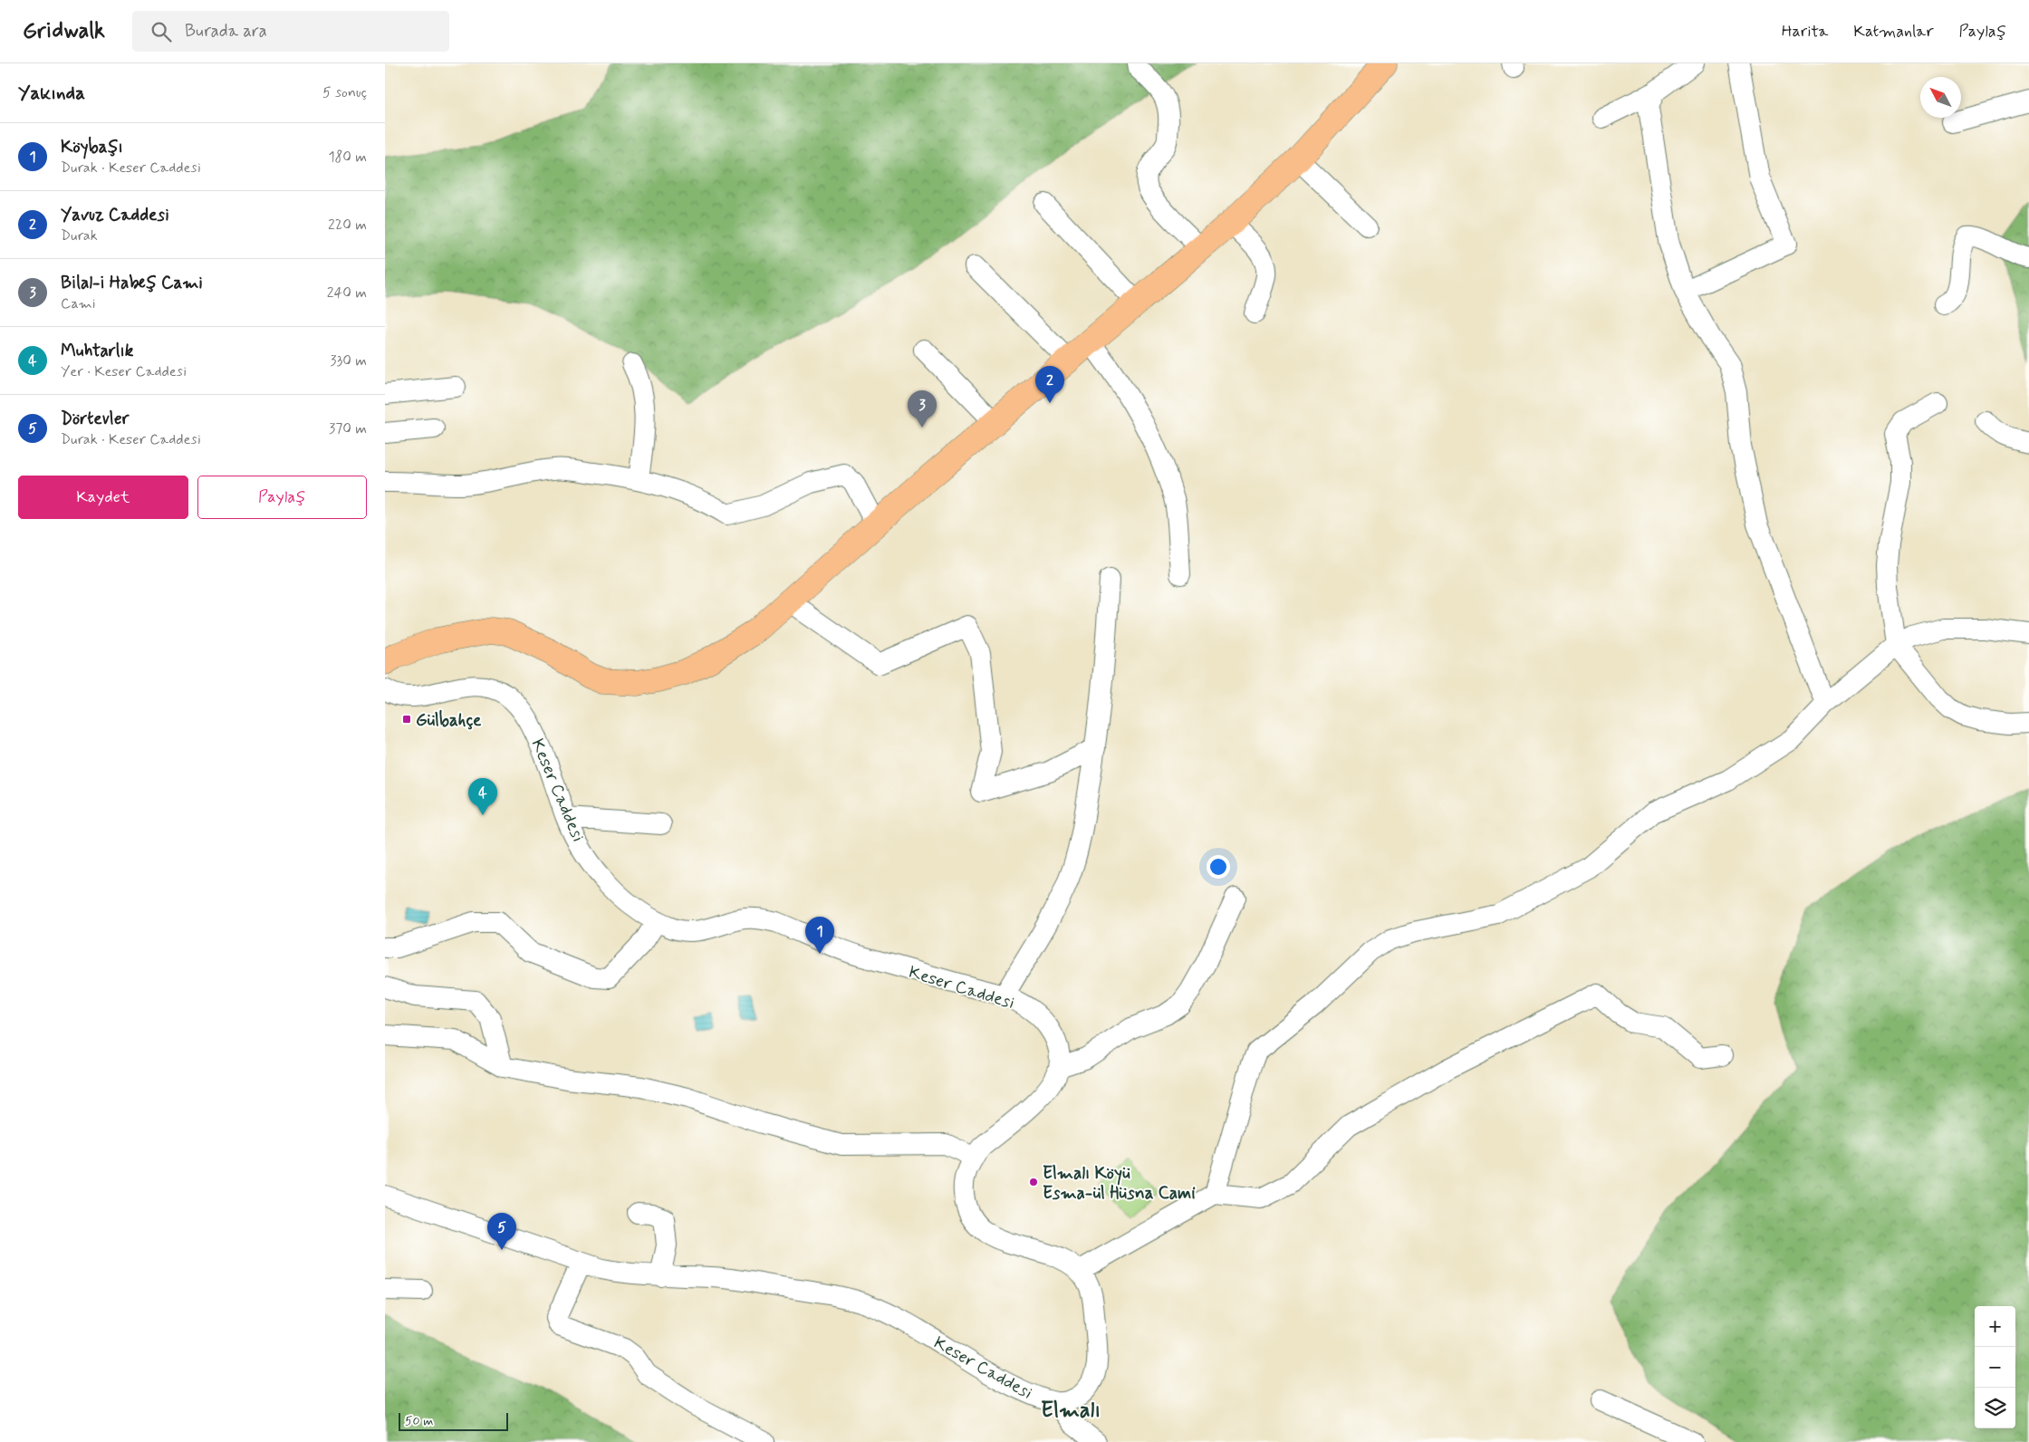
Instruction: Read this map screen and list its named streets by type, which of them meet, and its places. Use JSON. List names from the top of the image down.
{
  "streets": {
    "street": ["Keser Caddesi"]
  },
  "districts": ["Elmalı"],
  "places": {
    "transit": ["Gülbahçe"],
    "other": ["Elmalı Köyü Esma-ül Hüsna Cami"]
  },
  "scale_bar": "50 m",
  "north": "top left",
  "page": {
    "header": "Gridwalk",
    "search": "Burada ara",
    "nav": ["Harita", "Katmanlar", "Paylaş"],
    "heading": ["Yakında", "5 sonuç"],
    "list": [
      {
        "mark": "1",
        "name": "Köybaşı",
        "note": "Durak · Keser Caddesi",
        "value": "180 m"
      },
      {
        "mark": "2",
        "name": "Yavuz Caddesi",
        "note": "Durak",
        "value": "220 m"
      },
      {
        "mark": "3",
        "name": "Bilal-i Habeş Cami",
        "note": "Cami",
        "value": "240 m"
      },
      {
        "mark": "4",
        "name": "Muhtarlık",
        "note": "Yer · Keser Caddesi",
        "value": "330 m"
      },
      {
        "mark": "5",
        "name": "Dörtevler",
        "note": "Durak · Keser Caddesi",
        "value": "370 m"
      }
    ],
    "pins": [
      "2",
      "3",
      "4",
      "1",
      "5"
    ],
    "buttons": ["Kaydet", "Paylaş"],
    "map_buttons": ["+", "−"],
    "scale": "50 m"
  }
}
